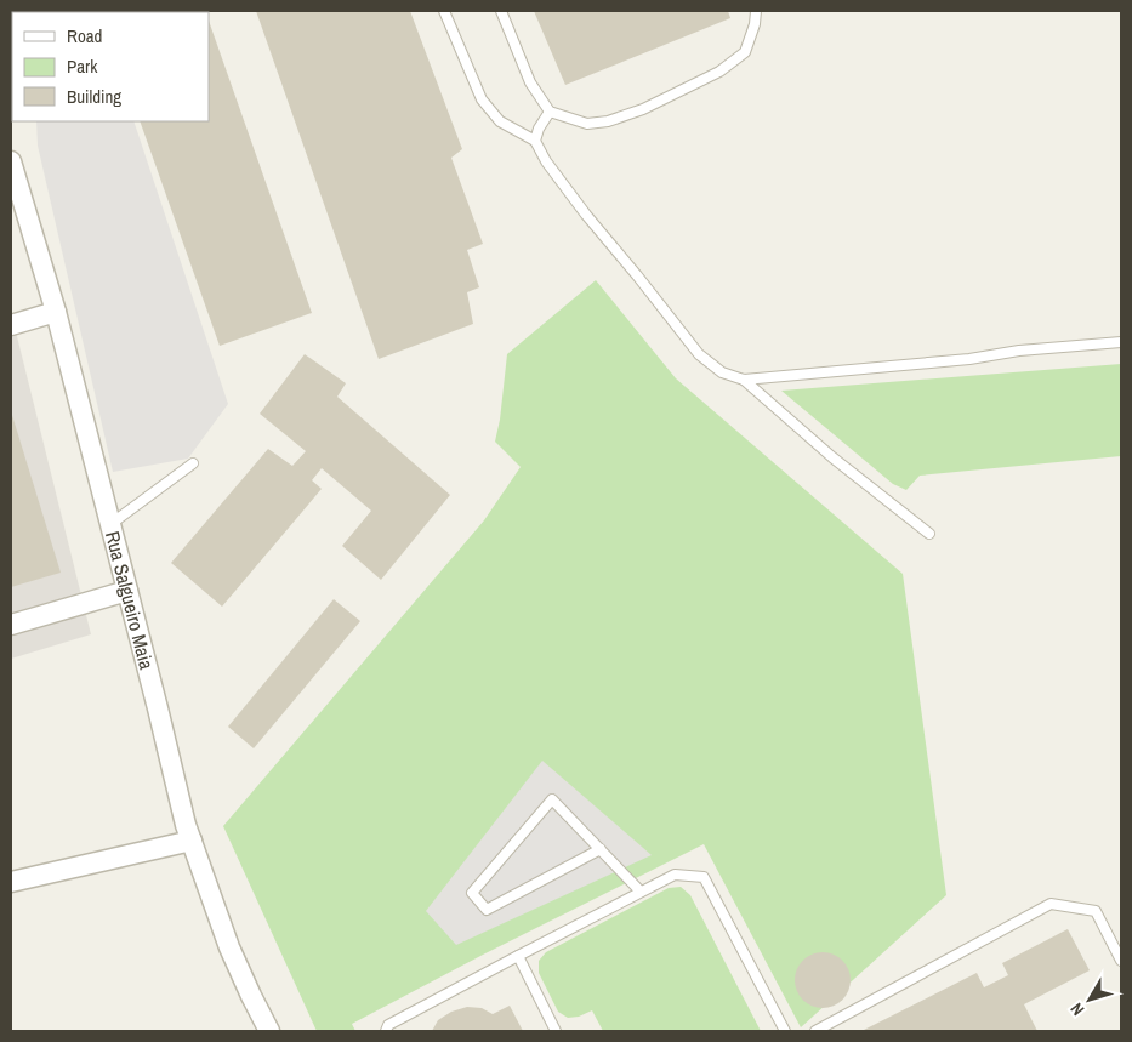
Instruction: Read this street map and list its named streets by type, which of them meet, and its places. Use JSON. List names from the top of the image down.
{
  "streets": {
    "street": ["Rua Salgueiro Maia"]
  },
  "legend": ["Road", "Park", "Building"],
  "north": "bottom left"
}
